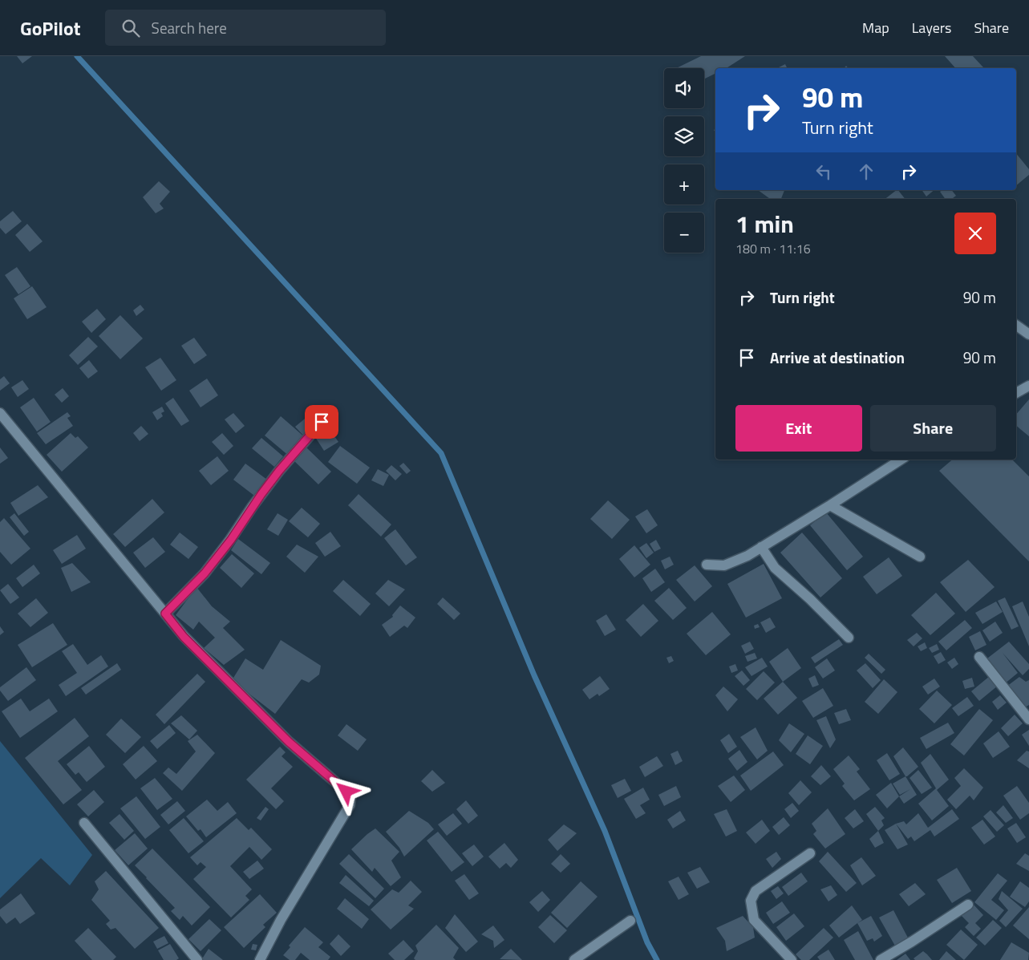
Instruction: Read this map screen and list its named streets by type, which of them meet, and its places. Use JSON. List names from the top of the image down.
{
  "page": {
    "header": "GoPilot",
    "search": "Search here",
    "nav": ["Map", "Layers", "Share"],
    "map_buttons": ["+", "−"],
    "turn": ["90 m", "Turn right"],
    "heading": ["1 min", "180 m · 11:16"],
    "list": [
      {
        "name": "Turn right",
        "value": "90 m"
      },
      {
        "name": "Arrive at destination",
        "value": "90 m"
      }
    ],
    "buttons": ["Exit", "Share"]
  }
}
